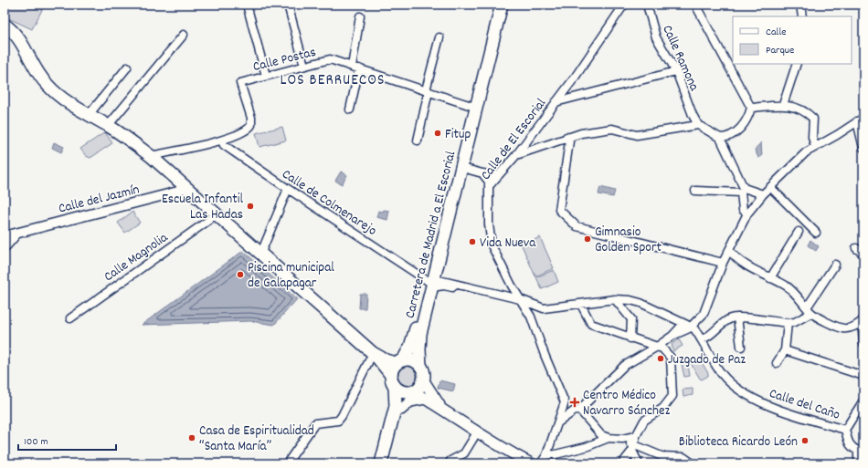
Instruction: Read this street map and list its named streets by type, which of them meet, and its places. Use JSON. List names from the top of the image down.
{
  "streets": {
    "main road": ["Carretera de Madrid a El Escorial"],
    "street": [
      "Calle Ramona",
      "Calle Postas",
      "Calle de El Escorial",
      "Calle del Jazmín",
      "Calle de Colmenarejo",
      "Calle Magnolia",
      "Calle del Caño"
    ]
  },
  "crossings": [
    ["Calle Postas", "Calle de Colmenarejo"],
    ["Calle Postas", "Carretera de Madrid a El Escorial"],
    ["Calle de El Escorial", "Calle de Colmenarejo"],
    ["Calle de Colmenarejo", "Carretera de Madrid a El Escorial"],
    ["Calle de Colmenarejo", "Calle del Caño"]
  ],
  "districts": ["LOS BERRUECOS"],
  "places": {
    "other": [
      "Fitup",
      "Escuela Infantil Las Hadas",
      "Gimnasio Golden Sport",
      "Vida Nueva",
      "Piscina municipal de Galapagar",
      "Juzgado de Paz",
      "Casa de Espiritualidad “Santa María”",
      "Biblioteca Ricardo León"
    ],
    "health": ["Centro Médico Navarro Sánchez"]
  },
  "legend": ["Calle", "Parque"],
  "scale_bar": "100 m"
}
